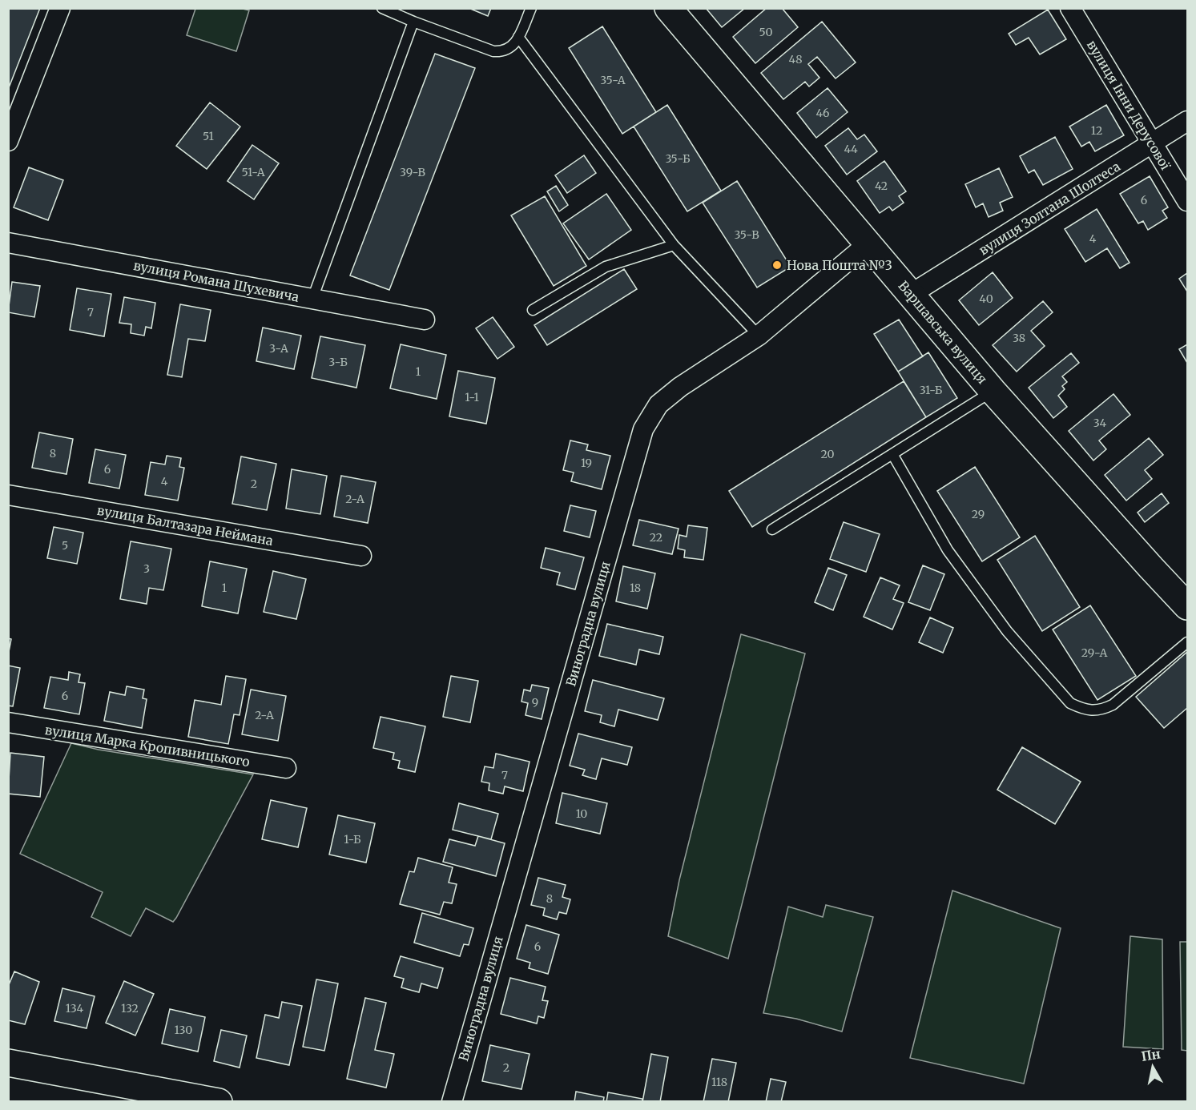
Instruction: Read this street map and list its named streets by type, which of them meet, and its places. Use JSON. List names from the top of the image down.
{
  "streets": {
    "street": [
      "вулиця Інни Дерусової",
      "вулиця Золтана Шолтеса",
      "вулиця Романа Шухевича",
      "Варшавська вулиця",
      "вулиця Балтазара Неймана",
      "Виноградна вулиця",
      "вулиця Марка Кропивницького"
    ]
  },
  "crossings": [
    ["вулиця Інни Дерусової", "вулиця Золтана Шолтеса"],
    ["вулиця Золтана Шолтеса", "Варшавська вулиця"],
    ["Варшавська вулиця", "Виноградна вулиця"]
  ],
  "places": ["Нова Пошта №3"],
  "house_numbers": [
    "50",
    "48",
    "35-А",
    "46",
    "12",
    "51",
    "44",
    "35-Б",
    "51-А",
    "39-В",
    "42",
    "6",
    "35-В",
    "4",
    "40",
    "7",
    "38",
    "3-А",
    "3-Б",
    "1",
    "31-Б",
    "1-1",
    "34",
    "8",
    "20",
    "19",
    "6",
    "4",
    "2",
    "2-А",
    "29",
    "22",
    "5",
    "3",
    "1",
    "18",
    "29-А",
    "6",
    "9",
    "2-А",
    "7",
    "10",
    "1-Б",
    "8",
    "6",
    "134",
    "132",
    "130",
    "2",
    "118"
  ],
  "north": "top"
}
